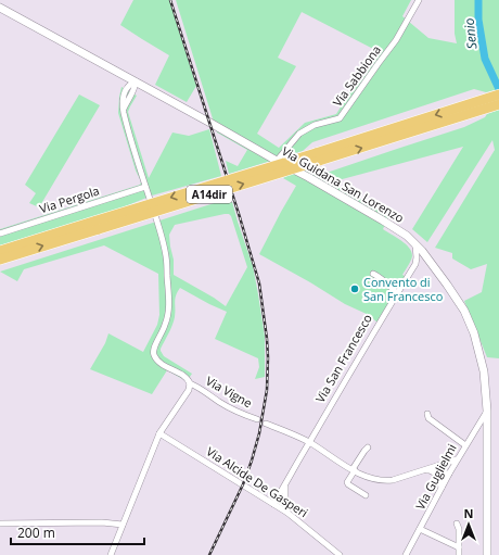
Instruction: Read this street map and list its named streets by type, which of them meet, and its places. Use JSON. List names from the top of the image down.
{
  "streets": {
    "highway": ["A14dir"],
    "street": [
      "Via Sabbiona",
      "Via Guidana San Lorenzo",
      "Via Pergola",
      "Via San Francesco",
      "Via Vigne",
      "Via Guglielmi",
      "Via Alcide De Gasperi"
    ]
  },
  "crossings": [
    ["Via Sabbiona", "Via Guidana San Lorenzo"],
    ["Via Guidana San Lorenzo", "Via Guglielmi"],
    ["Via Pergola", "Via Vigne"],
    ["Via San Francesco", "Via Alcide De Gasperi"]
  ],
  "water": ["Senio"],
  "places": ["Convento di San Francesco"],
  "scale_bar": "200 m",
  "north": "top"
}
